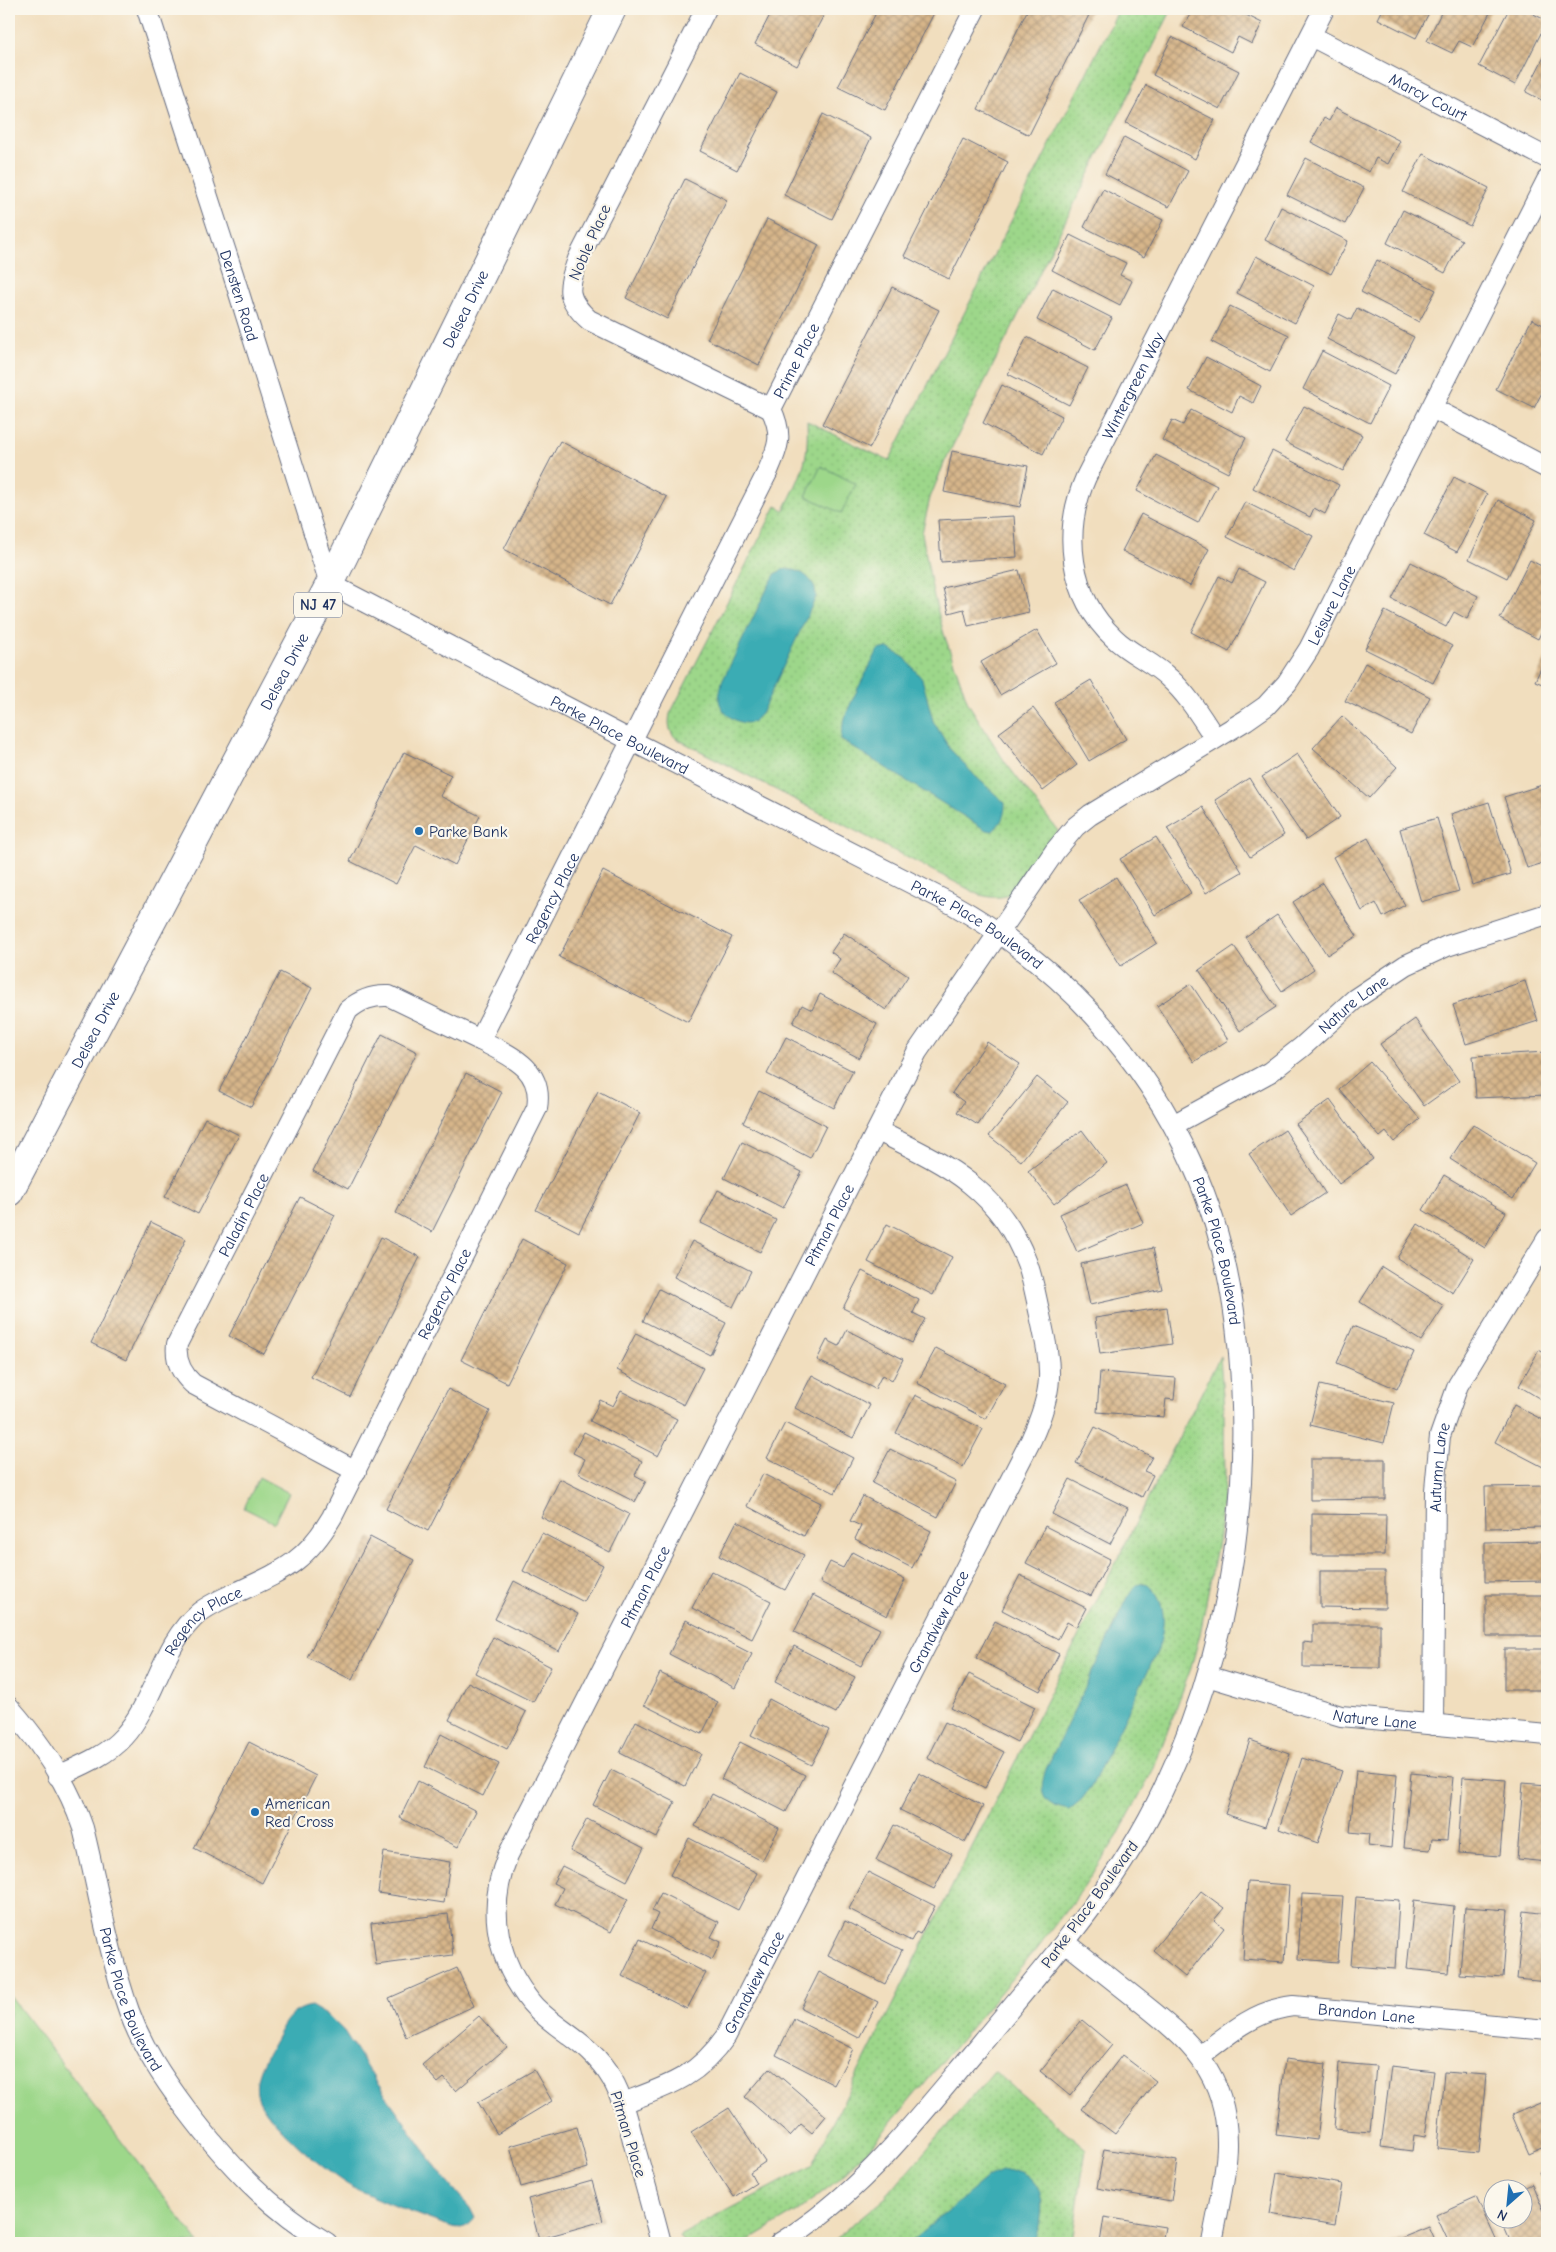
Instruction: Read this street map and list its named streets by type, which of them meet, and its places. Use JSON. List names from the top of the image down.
{
  "streets": {
    "main road": ["Delsea Drive", "NJ 47"],
    "street": [
      "Marcy Court",
      "Noble Place",
      "Densten Road",
      "Prime Place",
      "Wintergreen Way",
      "Leisure Lane",
      "Parke Place Boulevard",
      "Regency Place",
      "Nature Lane",
      "Paladin Place",
      "Pitman Place",
      "Autumn Lane",
      "Grandview Place",
      "Brandon Lane"
    ]
  },
  "crossings": [
    ["Marcy Court", "Wintergreen Way"],
    ["Noble Place", "Prime Place"],
    ["Densten Road", "Delsea Drive"],
    ["Densten Road", "Parke Place Boulevard"],
    ["Delsea Drive", "Parke Place Boulevard"],
    ["Prime Place", "Parke Place Boulevard"],
    ["Prime Place", "Regency Place"],
    ["Wintergreen Way", "Leisure Lane"],
    ["Leisure Lane", "Parke Place Boulevard"],
    ["Leisure Lane", "Pitman Place"],
    ["Parke Place Boulevard", "Regency Place"],
    ["Parke Place Boulevard", "Nature Lane"],
    ["Parke Place Boulevard", "Pitman Place"],
    ["Regency Place", "Paladin Place"],
    ["Nature Lane", "Autumn Lane"],
    ["Pitman Place", "Grandview Place"]
  ],
  "places": ["Parke Bank", "American Red Cross"],
  "north": "bottom left"
}
